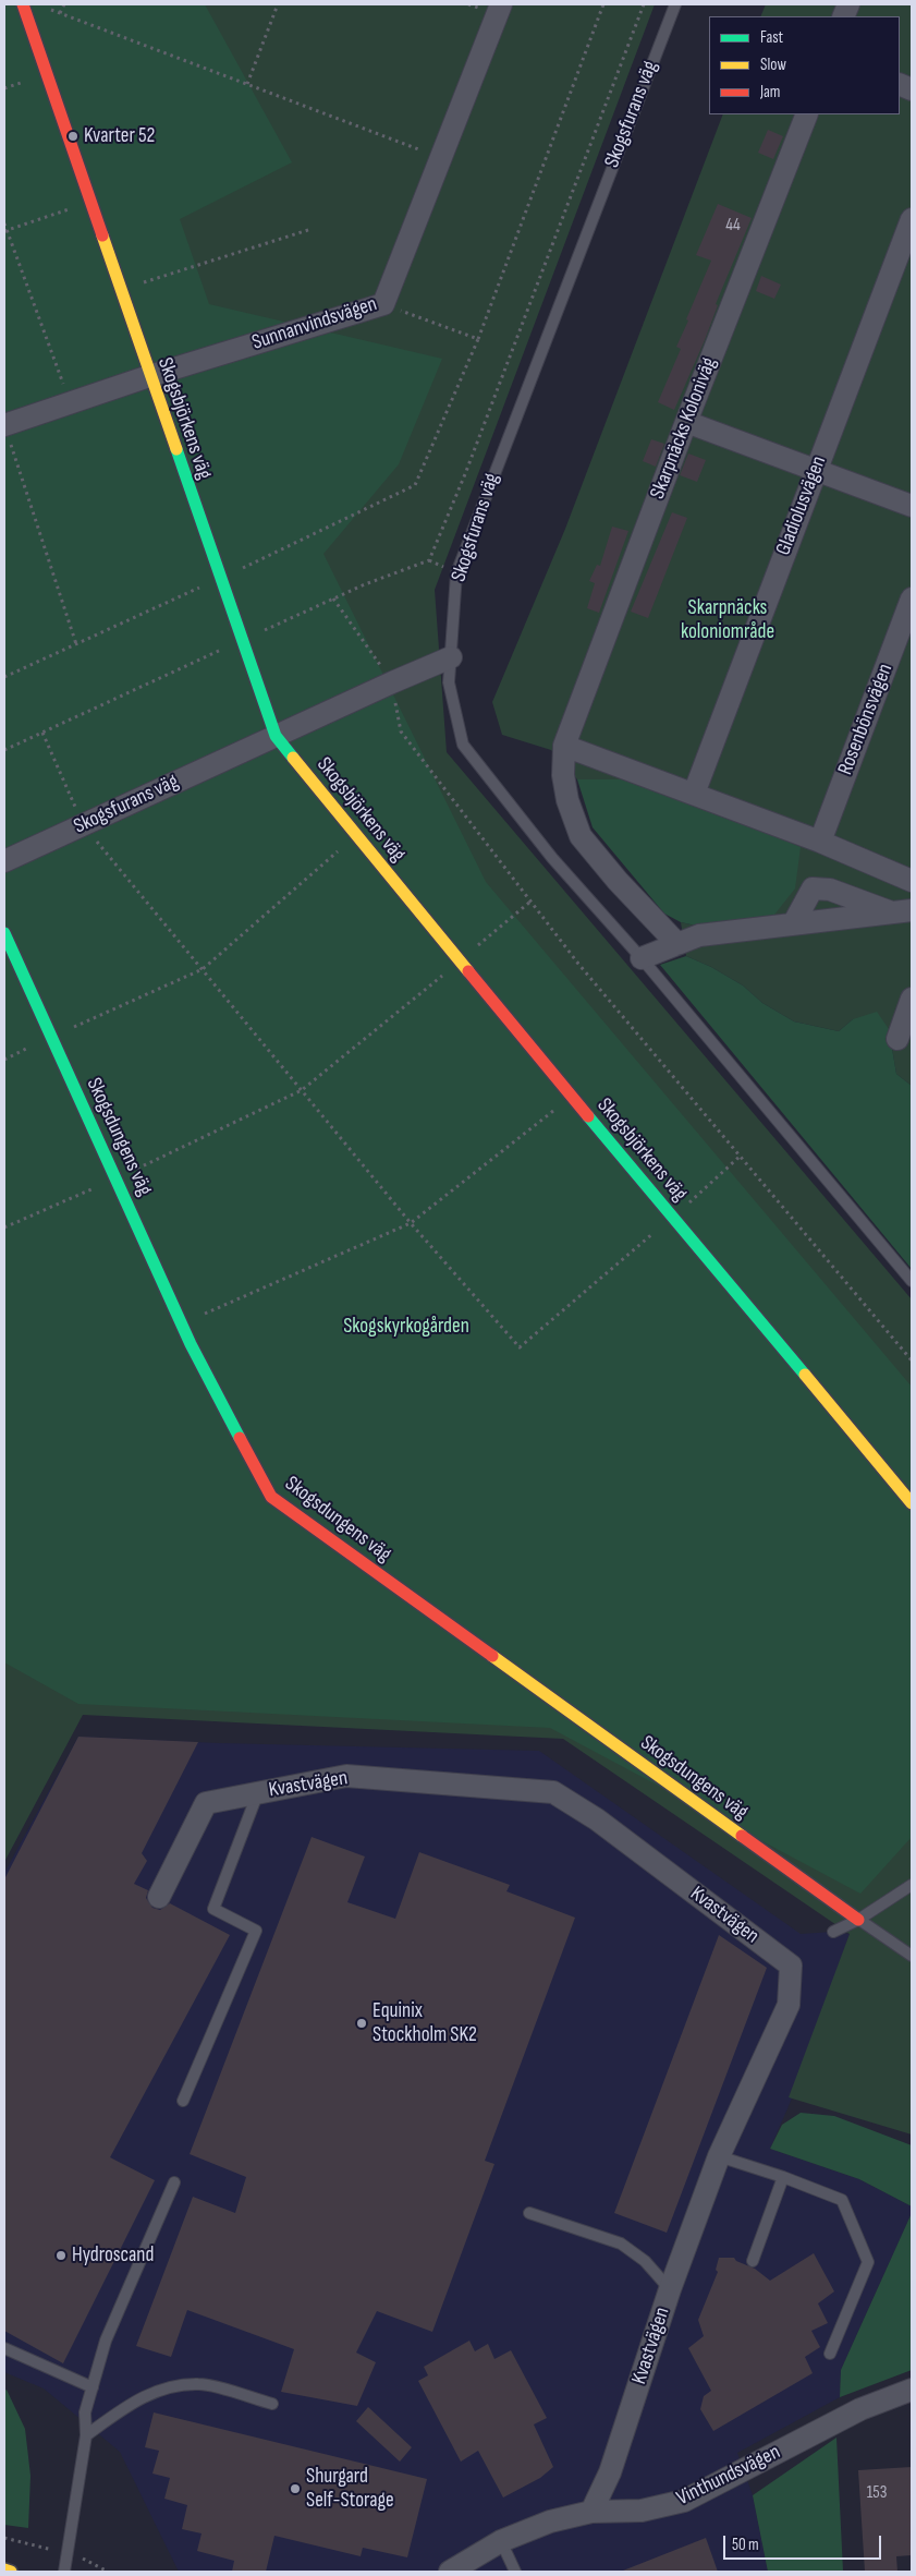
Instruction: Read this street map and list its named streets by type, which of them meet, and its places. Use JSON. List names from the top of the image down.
{
  "streets": {
    "street": [
      "Skogsfurans väg",
      "Sunnanvindsvägen",
      "Skogsbjörkens väg",
      "Skarpnäcks Koloniväg",
      "Gladiolusvägen",
      "Rosenbönsvägen",
      "Skogsdungens väg",
      "Kvastvägen",
      "Vinthundsvägen"
    ]
  },
  "crossings": [
    ["Skogsfurans väg", "Skogsbjörkens väg"],
    ["Sunnanvindsvägen", "Skogsbjörkens väg"],
    ["Kvastvägen", "Vinthundsvägen"]
  ],
  "parks": ["Skarpnäcks koloniområde", "Skogskyrkogården"],
  "places": [
    "Kvarter 52",
    "Equinix Stockholm SK2",
    "Hydroscand",
    "Shurgard Self-Storage"
  ],
  "house_numbers": ["44", "153"],
  "legend": ["Fast", "Slow", "Jam"],
  "scale_bar": "50 m"
}
